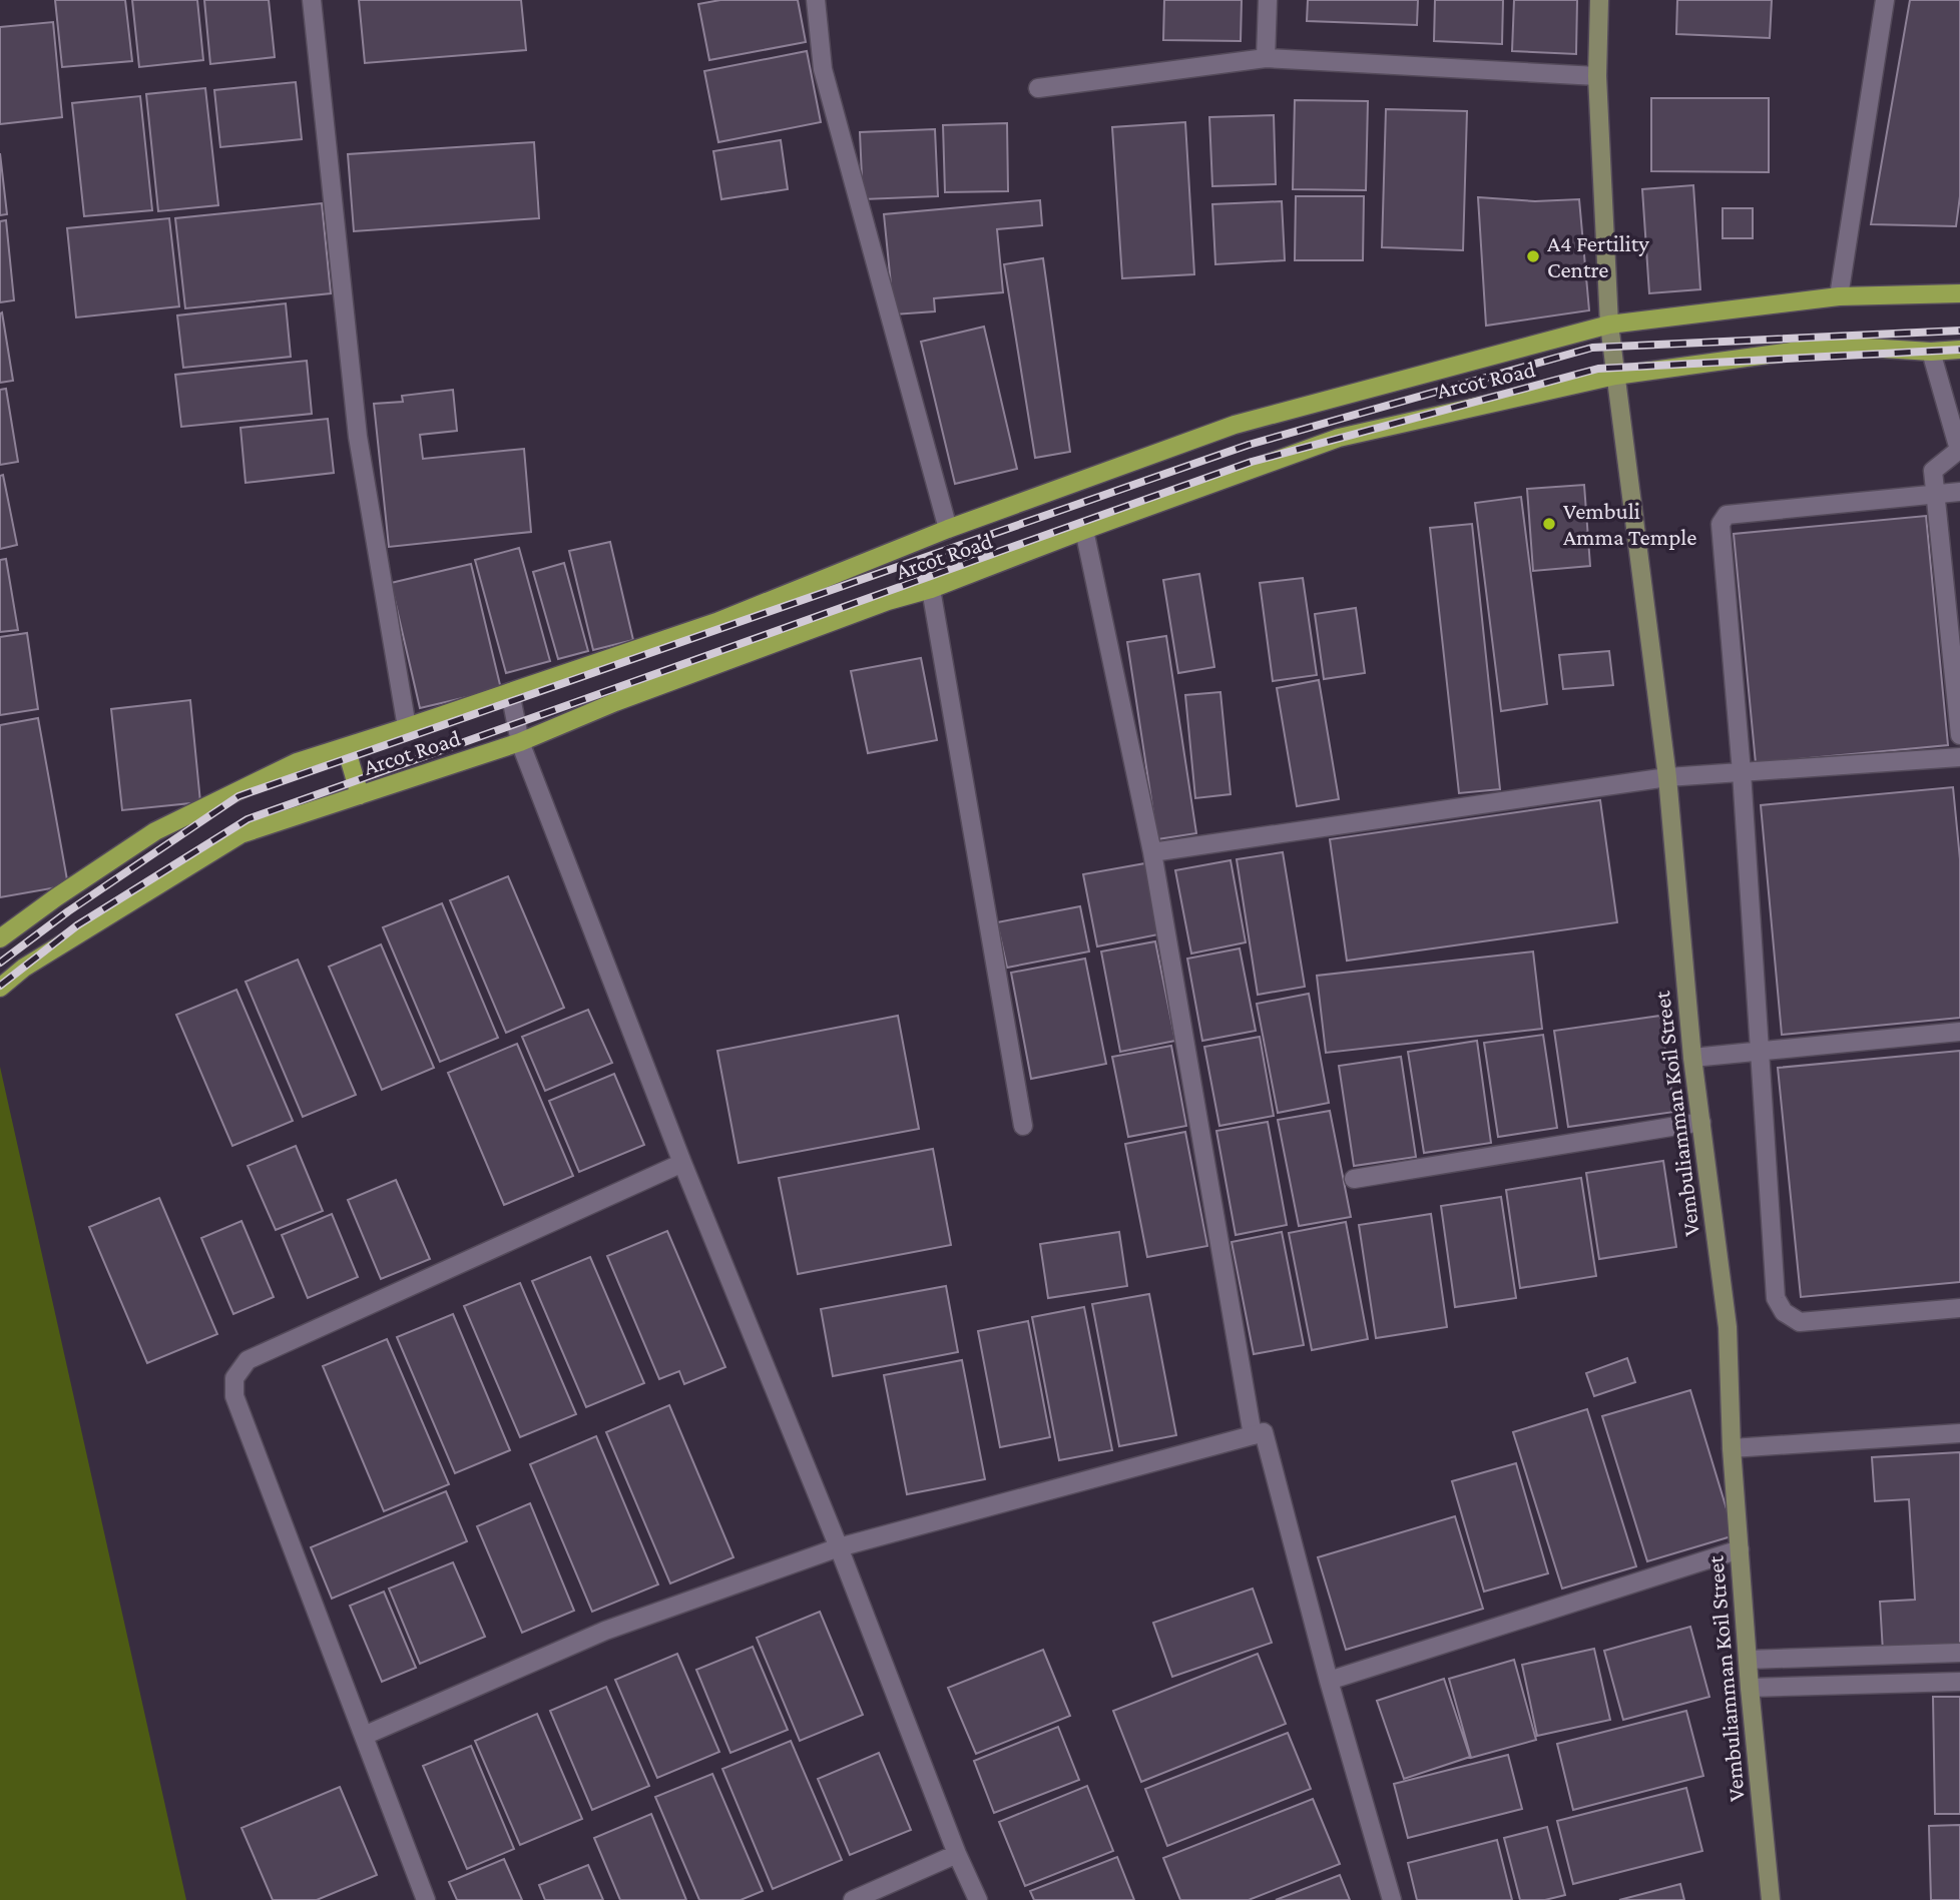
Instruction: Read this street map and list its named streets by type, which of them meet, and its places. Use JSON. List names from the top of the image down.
{
  "streets": {
    "main road": ["Arcot Road"],
    "street": ["Vembuliamman Koil Street"]
  },
  "crossings": [
    ["Arcot Road", "Vembuliamman Koil Street"]
  ],
  "places": ["A4 Fertility Centre", "Vembuli Amma Temple"]
}
